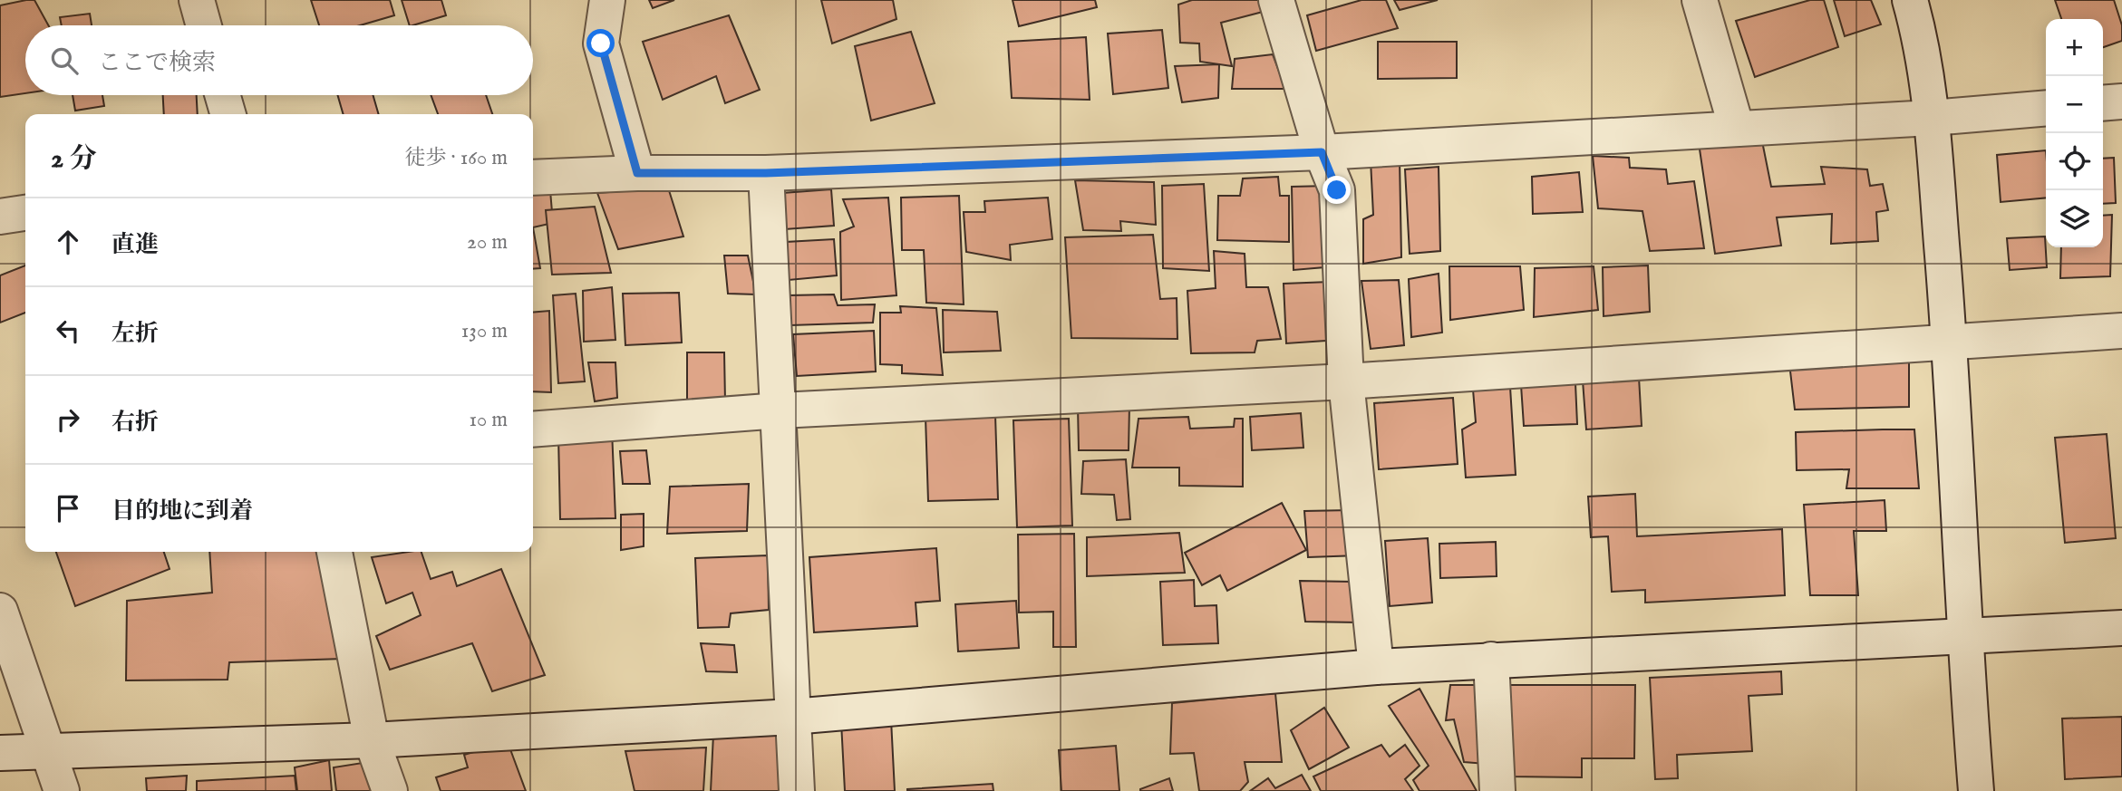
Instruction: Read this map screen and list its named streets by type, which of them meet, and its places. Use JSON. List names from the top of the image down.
{
  "page": {
    "map_buttons": ["+", "−"],
    "search": "ここで検索",
    "heading": ["2 分", "徒歩 · 160 m"],
    "list": [
      ["直進", "20 m"],
      ["左折", "130 m"],
      ["右折", "10 m"],
      "目的地に到着"
    ]
  }
}
